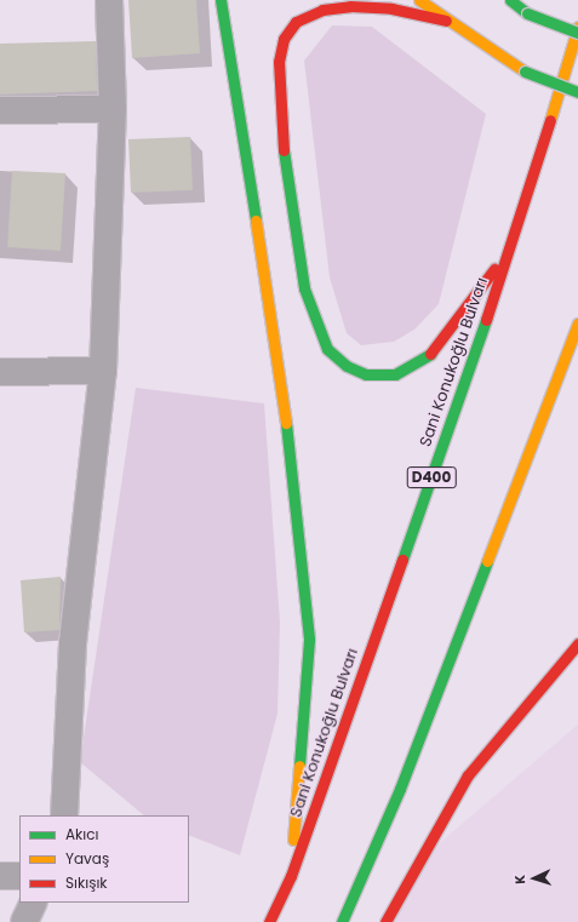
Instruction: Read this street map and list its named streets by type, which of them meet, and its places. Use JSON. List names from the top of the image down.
{
  "streets": {
    "main road": ["Sani Konukoğlu Bulvarı", "D400"]
  },
  "legend": ["Akıcı", "Yavaş", "Sıkışık"],
  "north": "left"
}
